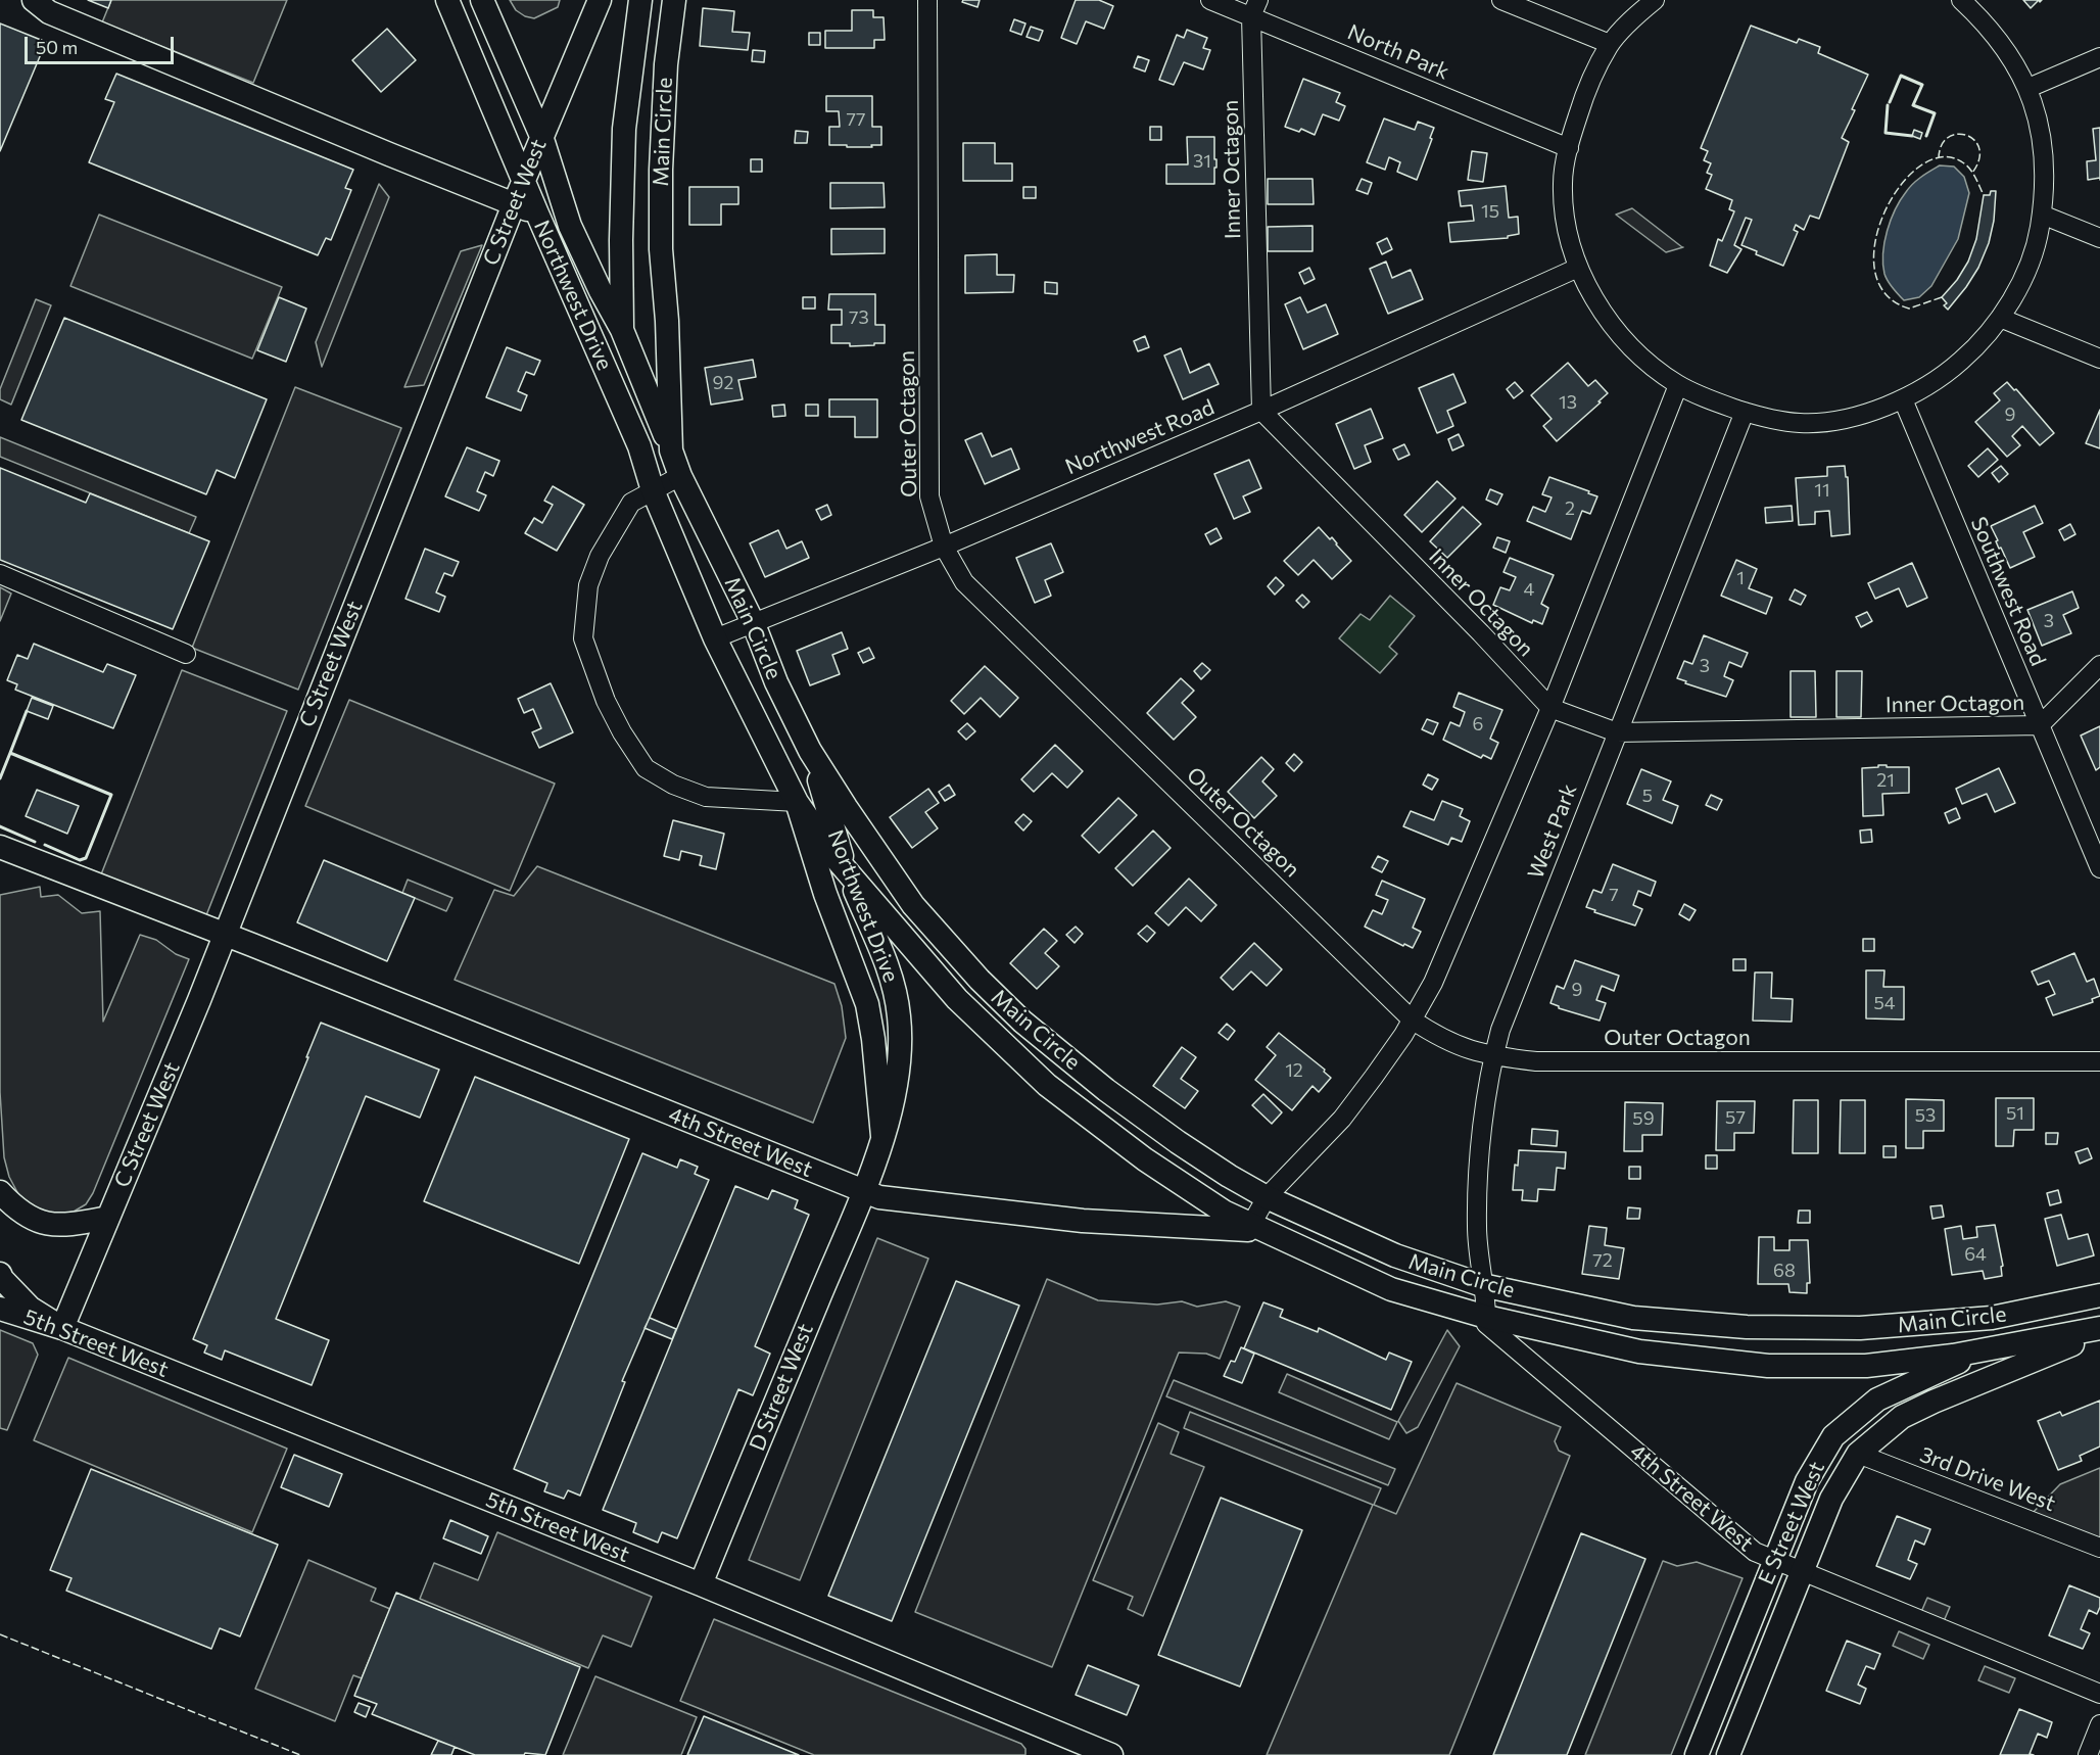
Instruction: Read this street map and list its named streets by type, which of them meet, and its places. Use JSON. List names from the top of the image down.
{
  "streets": {
    "street": [
      "North Park",
      "Main Circle",
      "Inner Octagon",
      "C Street West",
      "Northwest Drive",
      "Outer Octagon",
      "Northwest Road",
      "Southwest Road",
      "West Park",
      "4th Street West",
      "5th Street West",
      "D Street West",
      "3rd Drive West",
      "E Street West"
    ]
  },
  "crossings": [
    ["North Park", "Inner Octagon"],
    ["Main Circle", "Northwest Drive"],
    ["Main Circle", "Northwest Road"],
    ["Main Circle", "West Park"],
    ["Main Circle", "4th Street West"],
    ["Main Circle", "E Street West"],
    ["Inner Octagon", "Northwest Road"],
    ["Inner Octagon", "Southwest Road"],
    ["Inner Octagon", "West Park"],
    ["C Street West", "Northwest Drive"],
    ["C Street West", "4th Street West"],
    ["C Street West", "5th Street West"],
    ["Northwest Drive", "Northwest Road"],
    ["Northwest Drive", "4th Street West"],
    ["Northwest Drive", "D Street West"],
    ["Outer Octagon", "Northwest Road"],
    ["Outer Octagon", "West Park"],
    ["4th Street West", "D Street West"],
    ["4th Street West", "E Street West"],
    ["5th Street West", "D Street West"],
    ["3rd Drive West", "E Street West"]
  ],
  "house_numbers": [
    "77",
    "31",
    "15",
    "73",
    "92",
    "13",
    "9",
    "11",
    "2",
    "1",
    "4",
    "3",
    "3",
    "6",
    "21",
    "5",
    "7",
    "9",
    "54",
    "12",
    "51",
    "53",
    "57",
    "59",
    "64",
    "72",
    "68"
  ],
  "scale_bar": "50 m"
}
